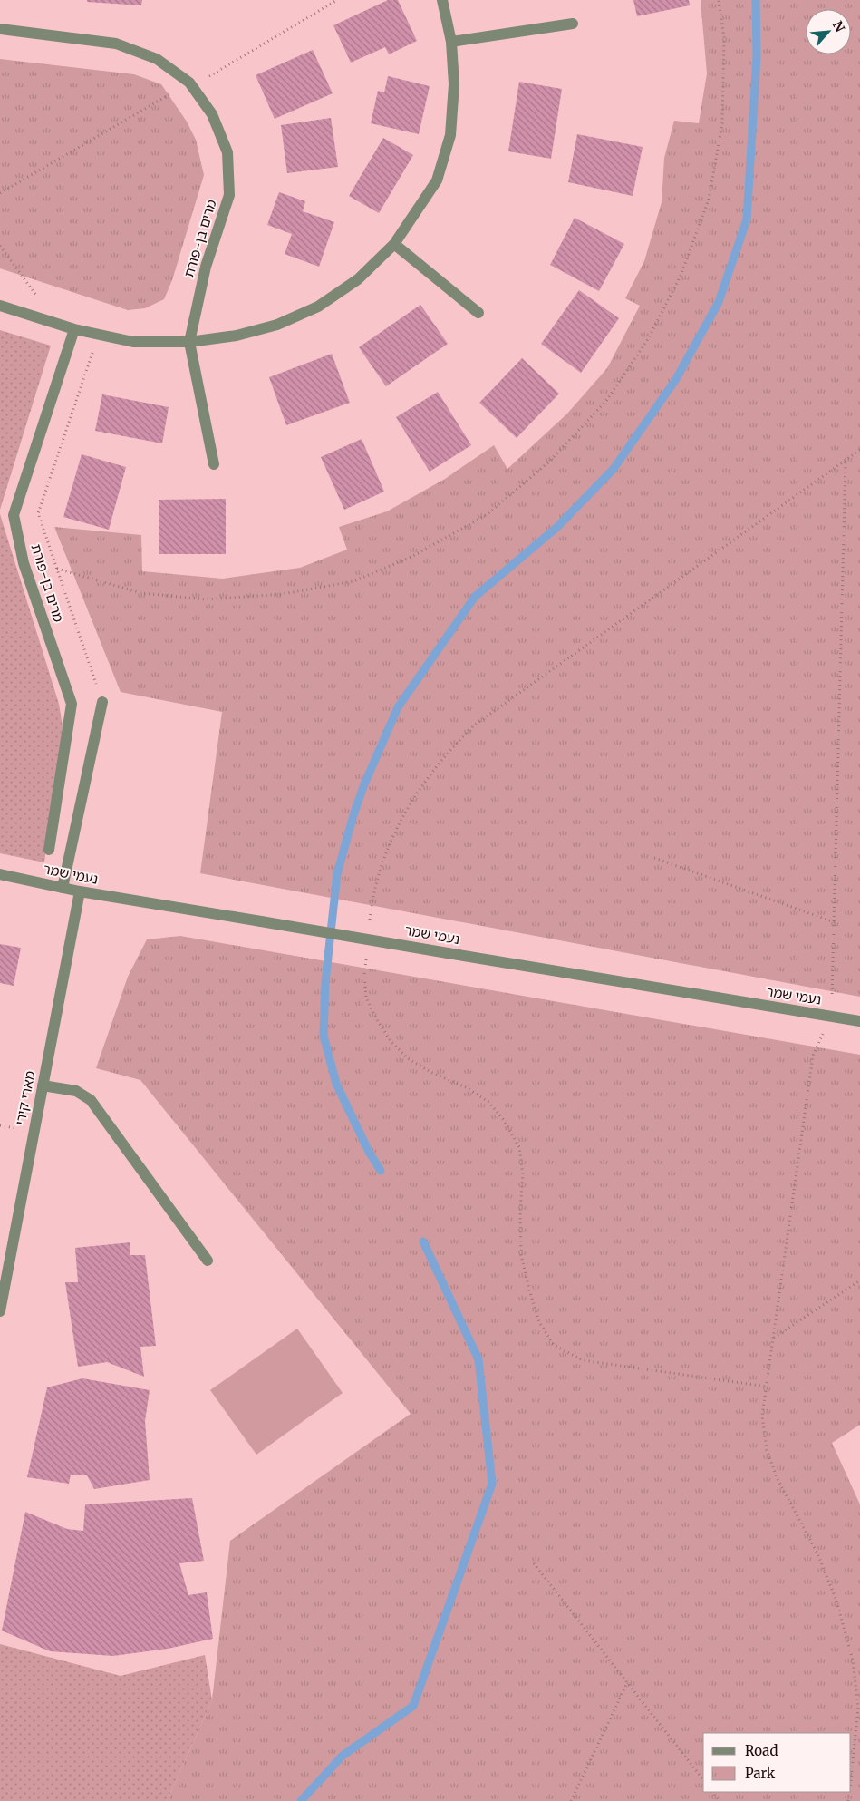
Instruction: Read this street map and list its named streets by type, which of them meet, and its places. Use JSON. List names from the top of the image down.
{
  "streets": {
    "street": ["מרים בן-פורת", "נעמי שמר", "מארי קירי"]
  },
  "crossings": [
    ["נעמי שמר", "מארי קירי"]
  ],
  "legend": ["Road", "Park"],
  "north": "top right"
}
